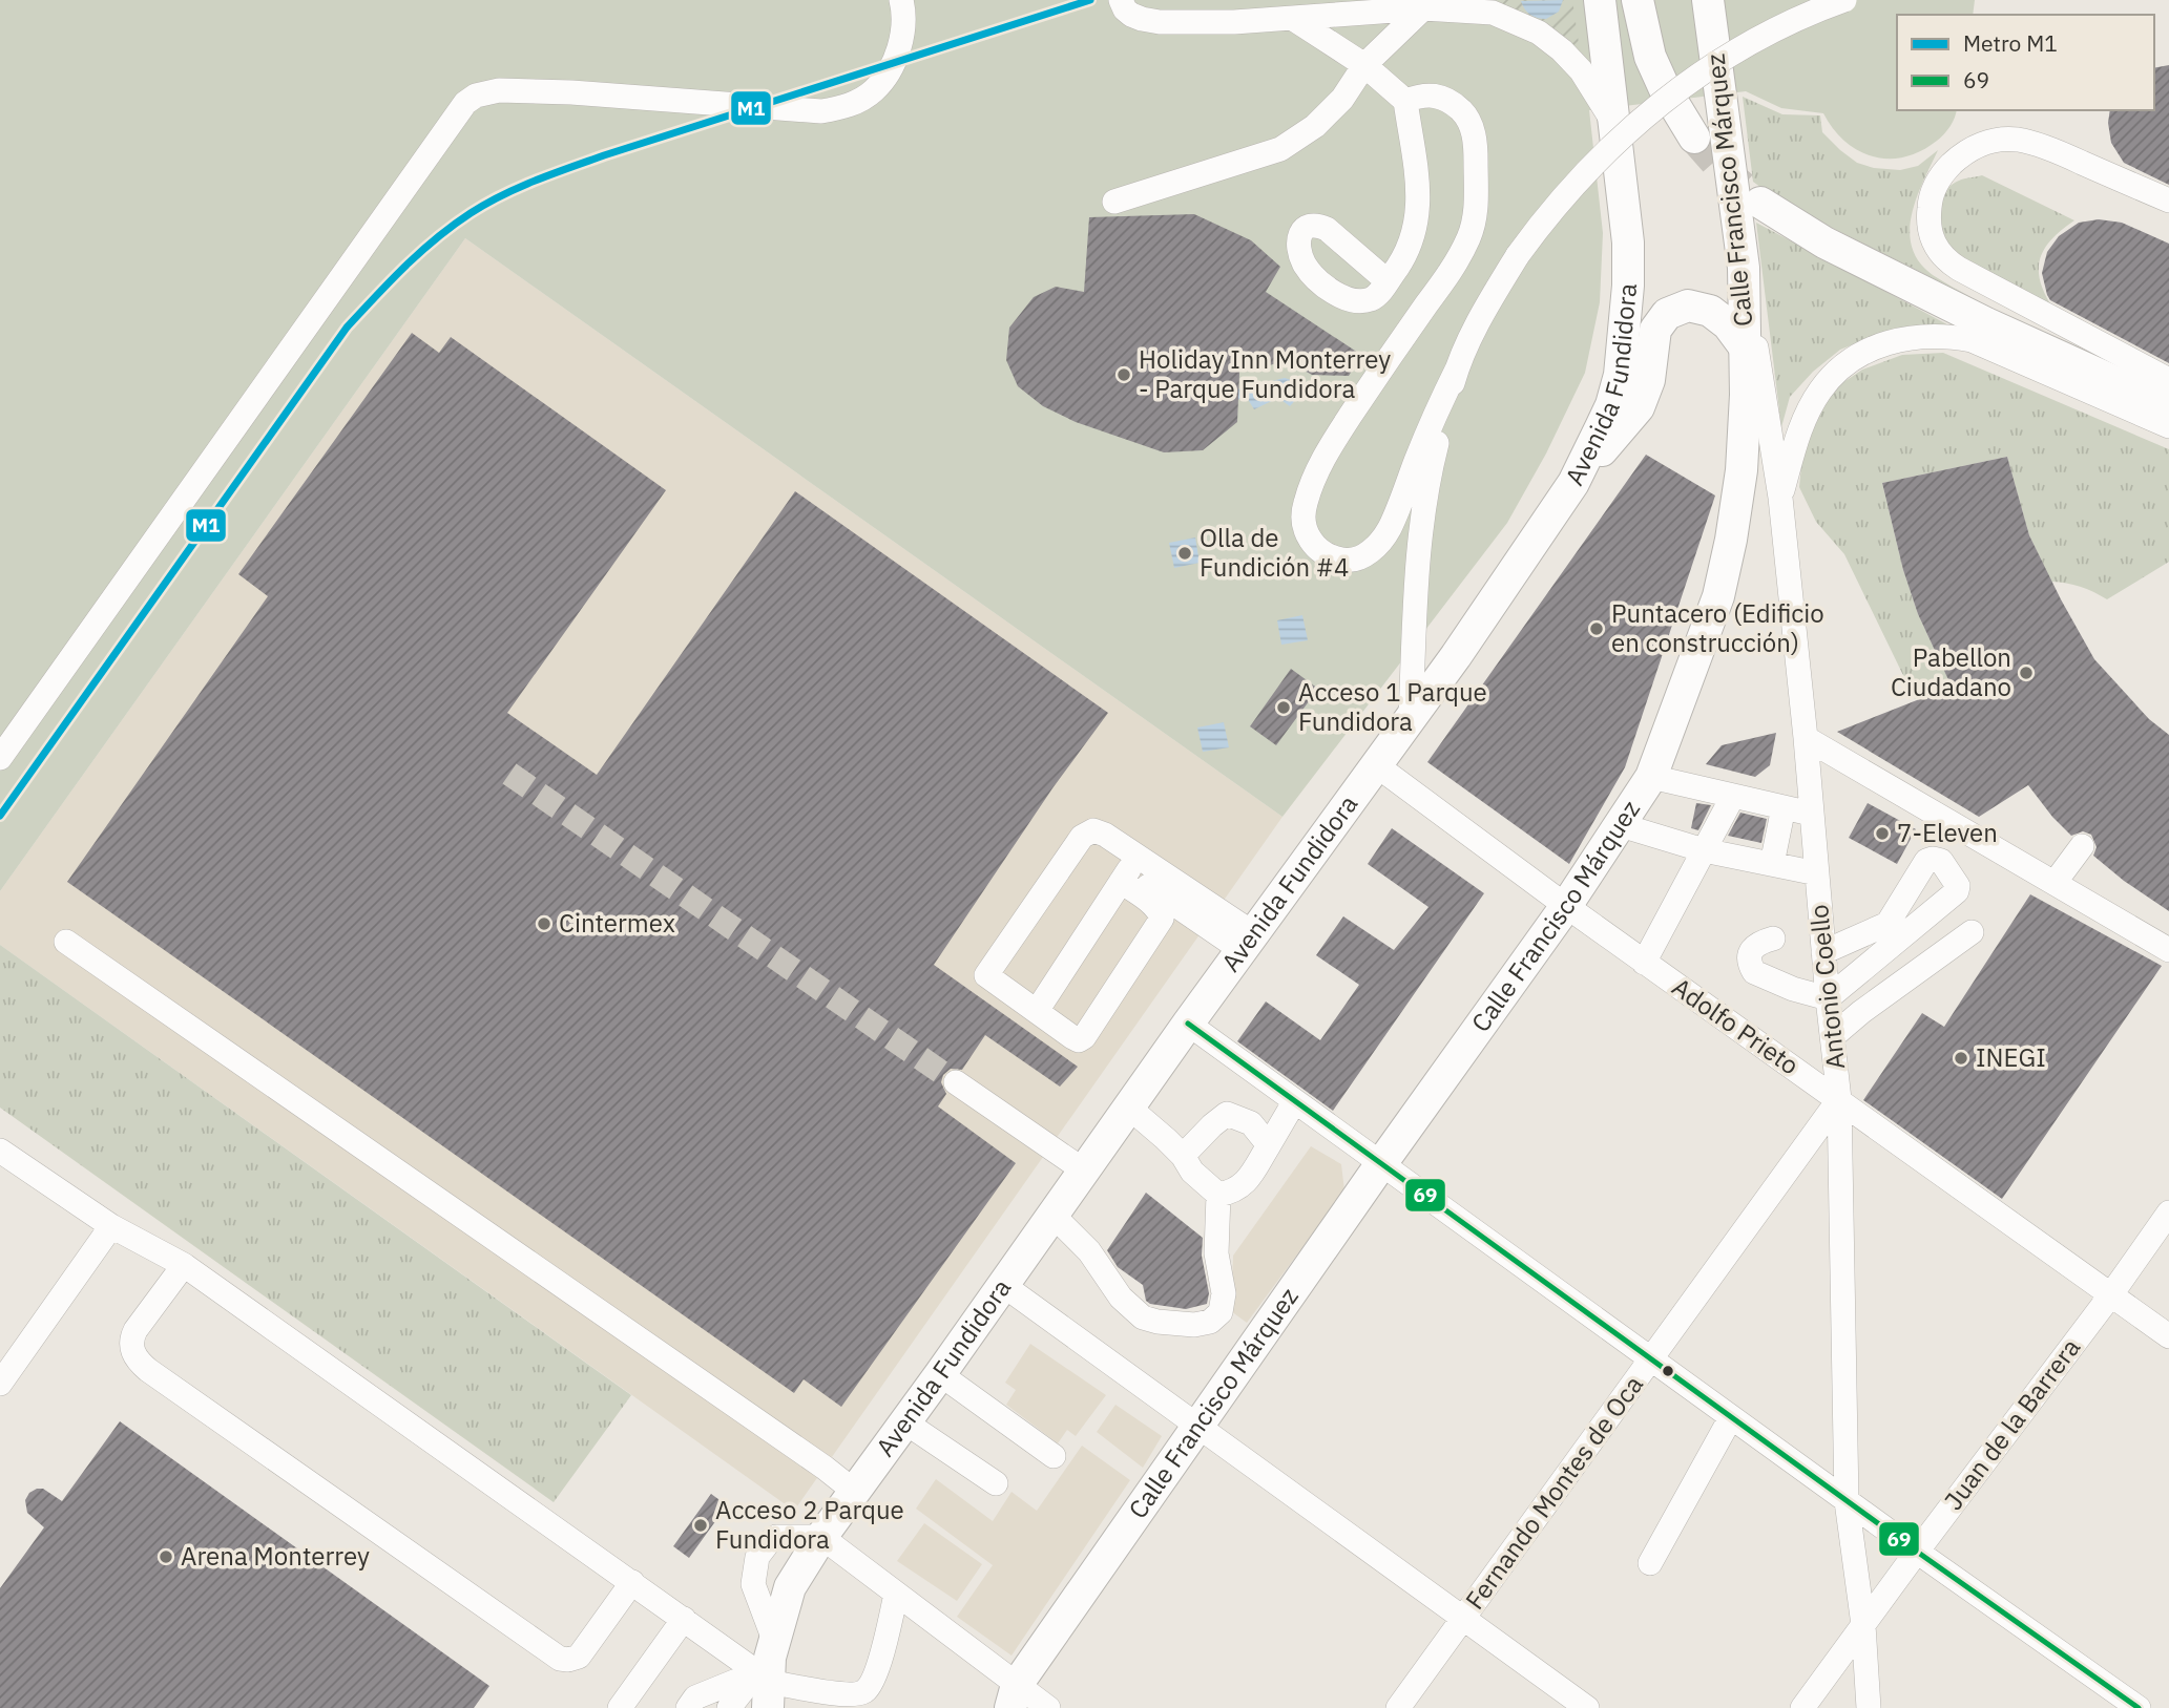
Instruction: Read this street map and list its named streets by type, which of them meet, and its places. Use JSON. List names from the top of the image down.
{
  "streets": {
    "main road": ["Calle Francisco Márquez", "Avenida Fundidora"],
    "street": [
      "Antonio Coello",
      "Adolfo Prieto",
      "Juan de la Barrera",
      "Fernando Montes de Oca"
    ]
  },
  "crossings": [
    ["Calle Francisco Márquez", "Antonio Coello"],
    ["Calle Francisco Márquez", "Adolfo Prieto"],
    ["Avenida Fundidora", "Adolfo Prieto"],
    ["Antonio Coello", "Adolfo Prieto"],
    ["Antonio Coello", "Juan de la Barrera"],
    ["Antonio Coello", "Fernando Montes de Oca"],
    ["Adolfo Prieto", "Juan de la Barrera"],
    ["Adolfo Prieto", "Fernando Montes de Oca"]
  ],
  "places": [
    "Holiday Inn Monterrey - Parque Fundidora",
    "Olla de Fundición #4",
    "Puntacero (Edificio en construcción)",
    "Pabellon Ciudadano",
    "Acceso 1 Parque Fundidora",
    "7-Eleven",
    "Cintermex",
    "INEGI",
    "Acceso 2 Parque Fundidora",
    "Arena Monterrey"
  ],
  "lines": ["metro line M1", "transit line 69"],
  "legend": ["Metro M1", "69"]
}
